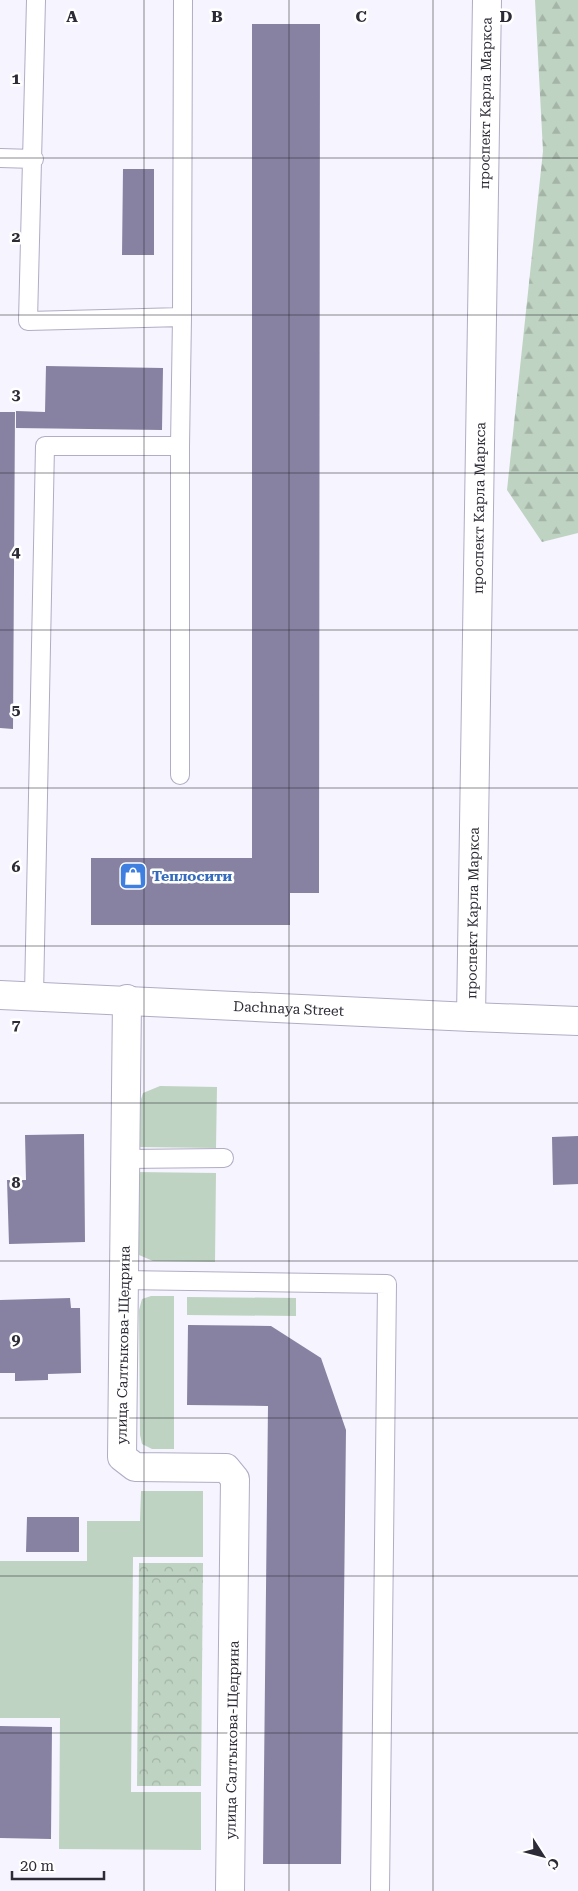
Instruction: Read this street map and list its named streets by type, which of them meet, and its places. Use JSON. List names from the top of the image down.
{
  "streets": {
    "street": ["проспект Карла Маркса", "Dachnaya Street", "улица Салтыкова-Щедрина"]
  },
  "crossings": [
    ["проспект Карла Маркса", "Dachnaya Street"],
    ["Dachnaya Street", "улица Салтыкова-Щедрина"]
  ],
  "places": {
    "shop": ["Теплосити"]
  },
  "scale_bar": "20 m",
  "north": "bottom right",
  "grid": {
    "columns": [
      "A",
      "B",
      "C",
      "D"
    ],
    "rows": [
      "1",
      "2",
      "3",
      "4",
      "5",
      "6",
      "7",
      "8",
      "9"
    ]
  }
}
